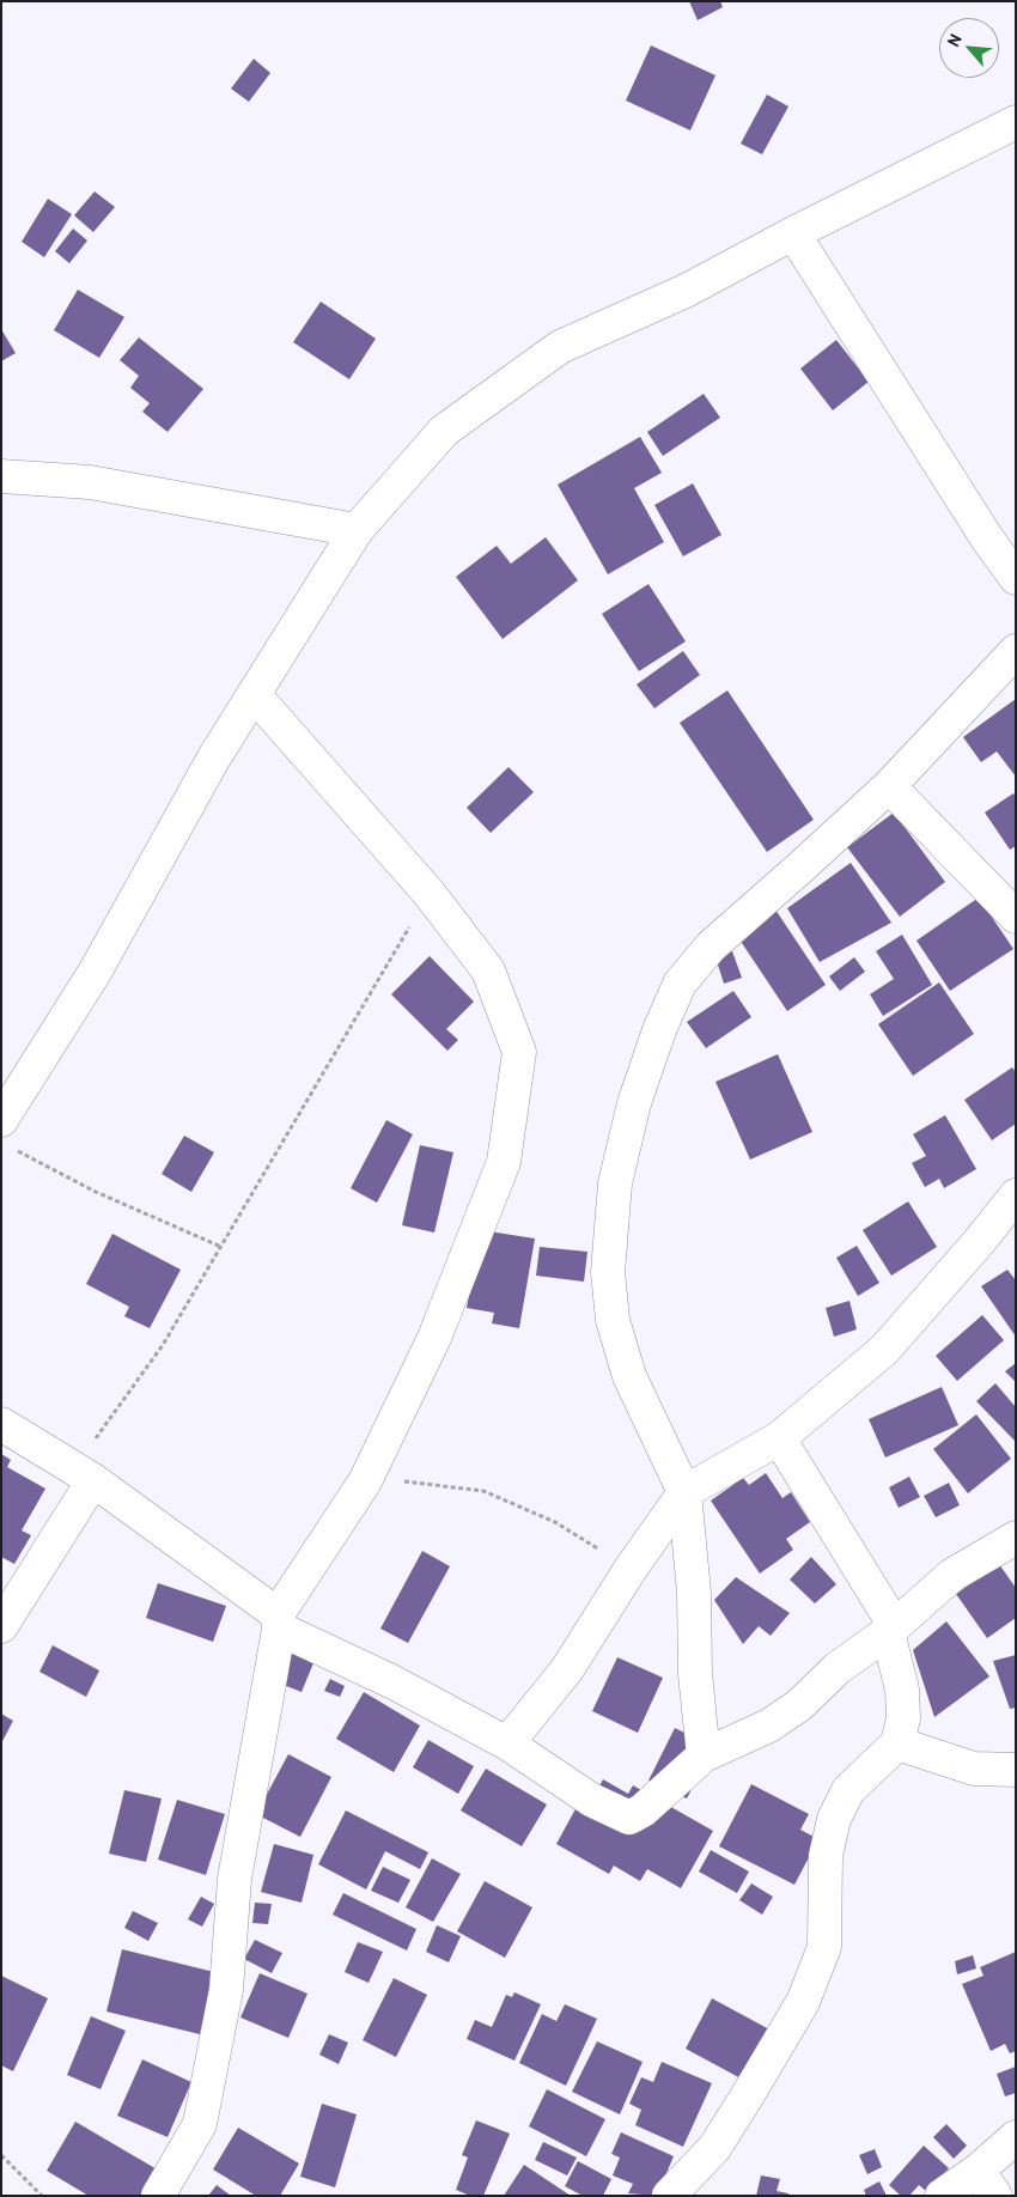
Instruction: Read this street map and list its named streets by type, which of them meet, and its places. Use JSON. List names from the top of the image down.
{
  "north": "top left"
}
